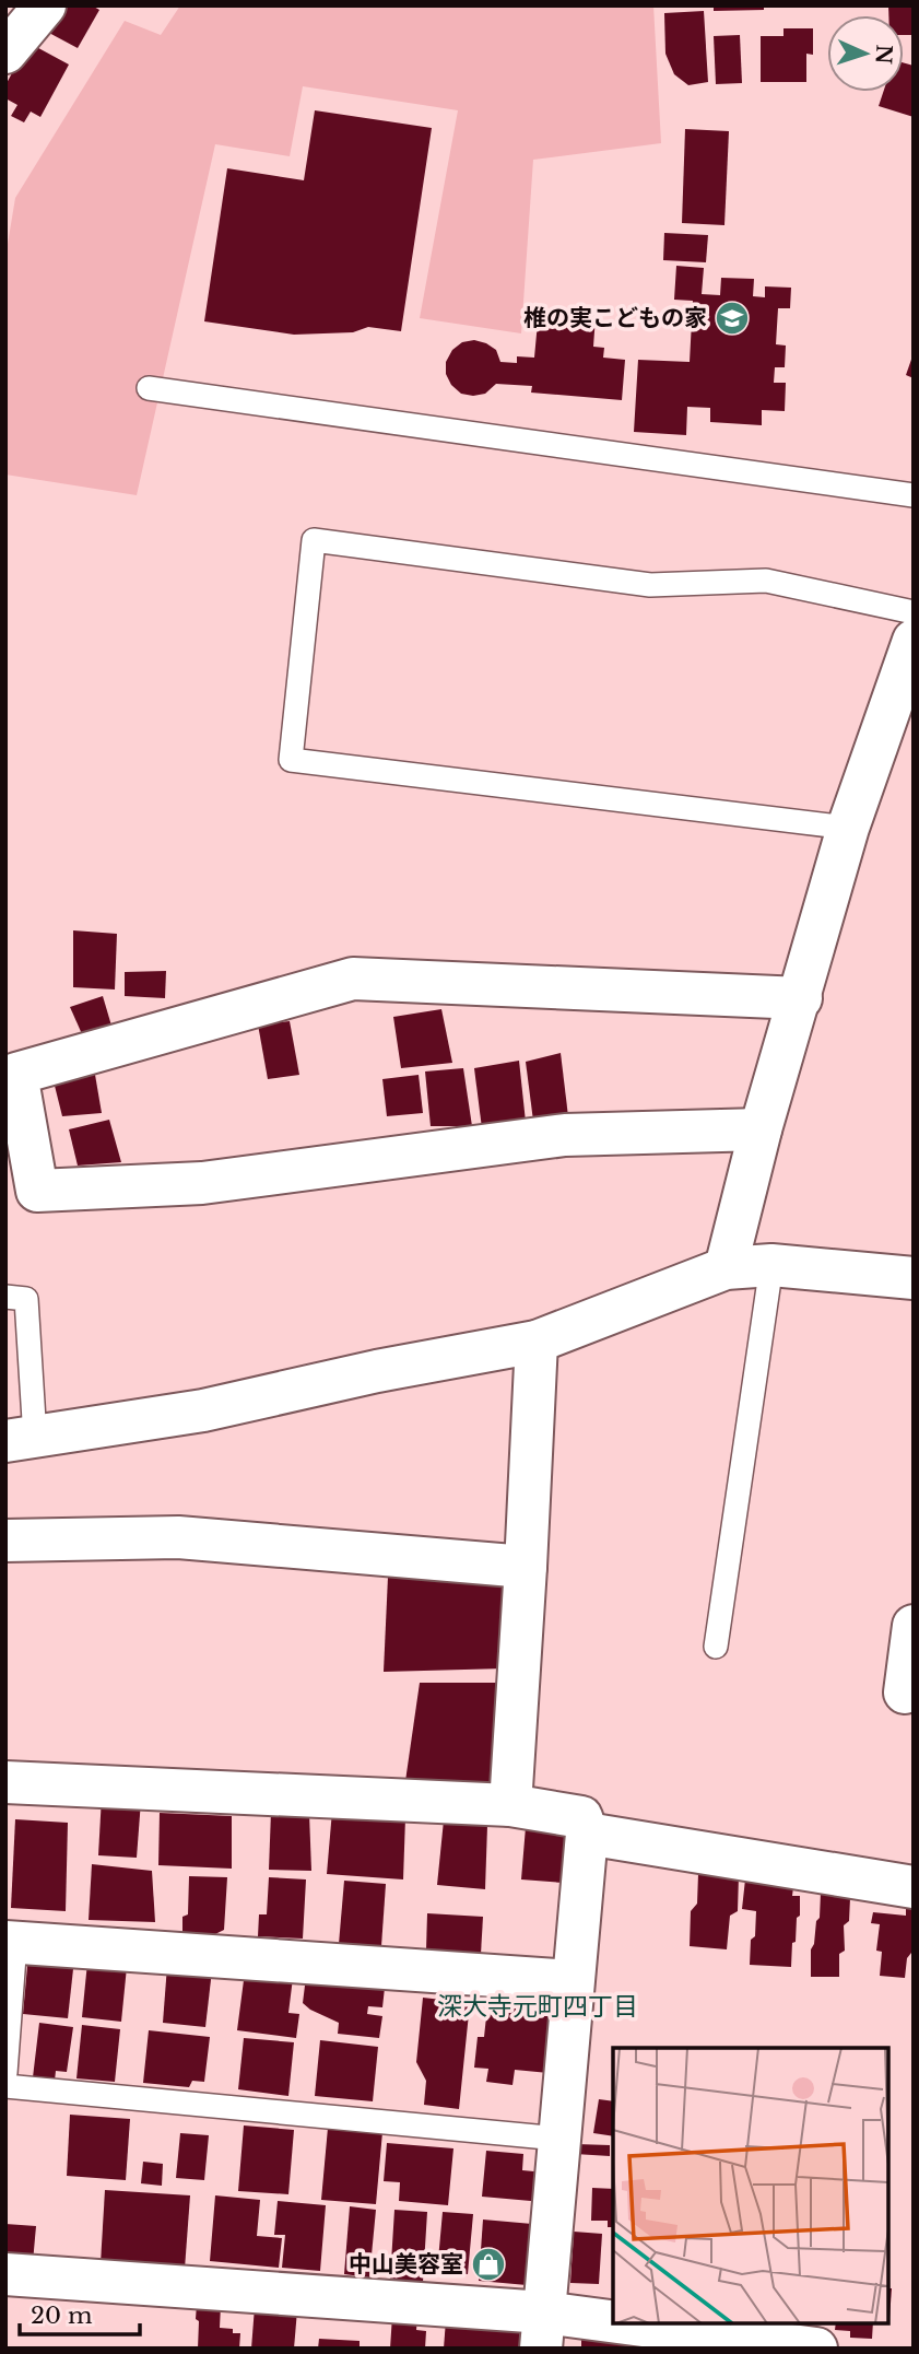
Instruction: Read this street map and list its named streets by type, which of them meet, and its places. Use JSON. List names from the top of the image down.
{
  "districts": ["深大寺元町四丁目"],
  "places": {
    "school or university": ["椎の実こどもの家"],
    "shop": ["中山美容室"]
  },
  "scale_bar": "20 m",
  "north": "right"
}
